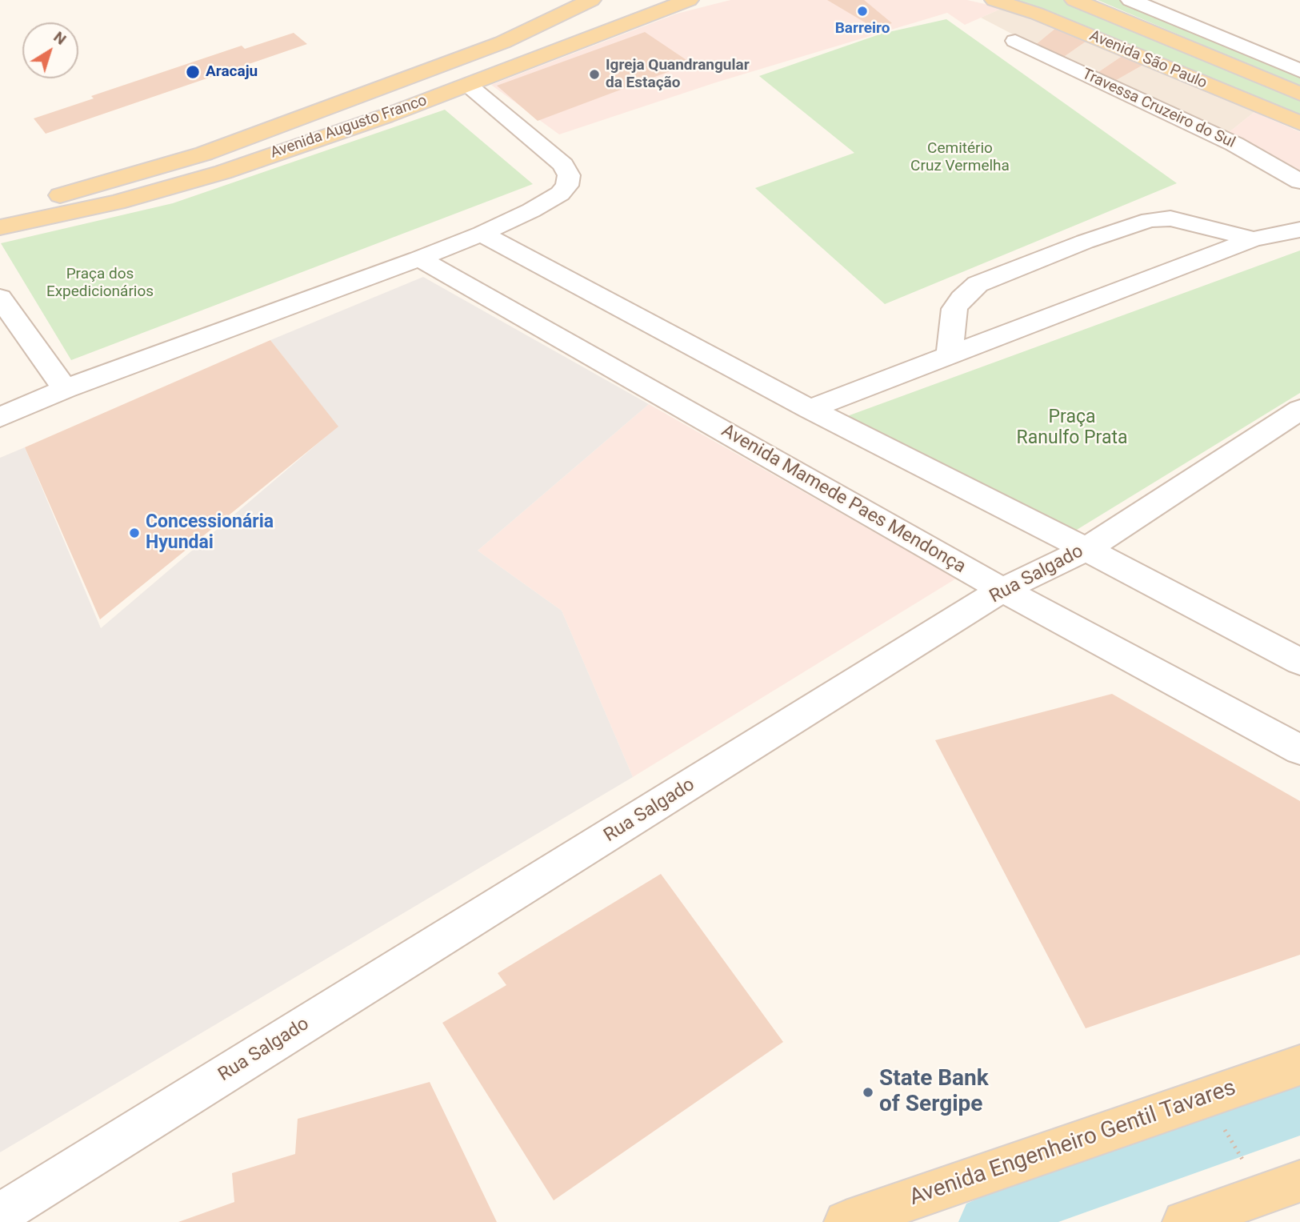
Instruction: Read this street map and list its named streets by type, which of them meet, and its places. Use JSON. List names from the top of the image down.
{
  "streets": {
    "main road": ["Avenida São Paulo", "Avenida Augusto Franco", "Avenida Engenheiro Gentil Tavares"],
    "street": ["Travessa Cruzeiro do Sul", "Avenida Mamede Paes Mendonça", "Rua Salgado"]
  },
  "crossings": [
    ["Avenida Mamede Paes Mendonça", "Rua Salgado"]
  ],
  "parks": ["Cemitério Cruz Vermelha", "Praça dos Expedicionários", "Praça Ranulfo Prata"],
  "places": [
    "Barreiro",
    "Aracaju",
    "Igreja Quandrangular da Estação",
    "Concessionária Hyundai",
    "State Bank of Sergipe"
  ],
  "north": "top right"
}
